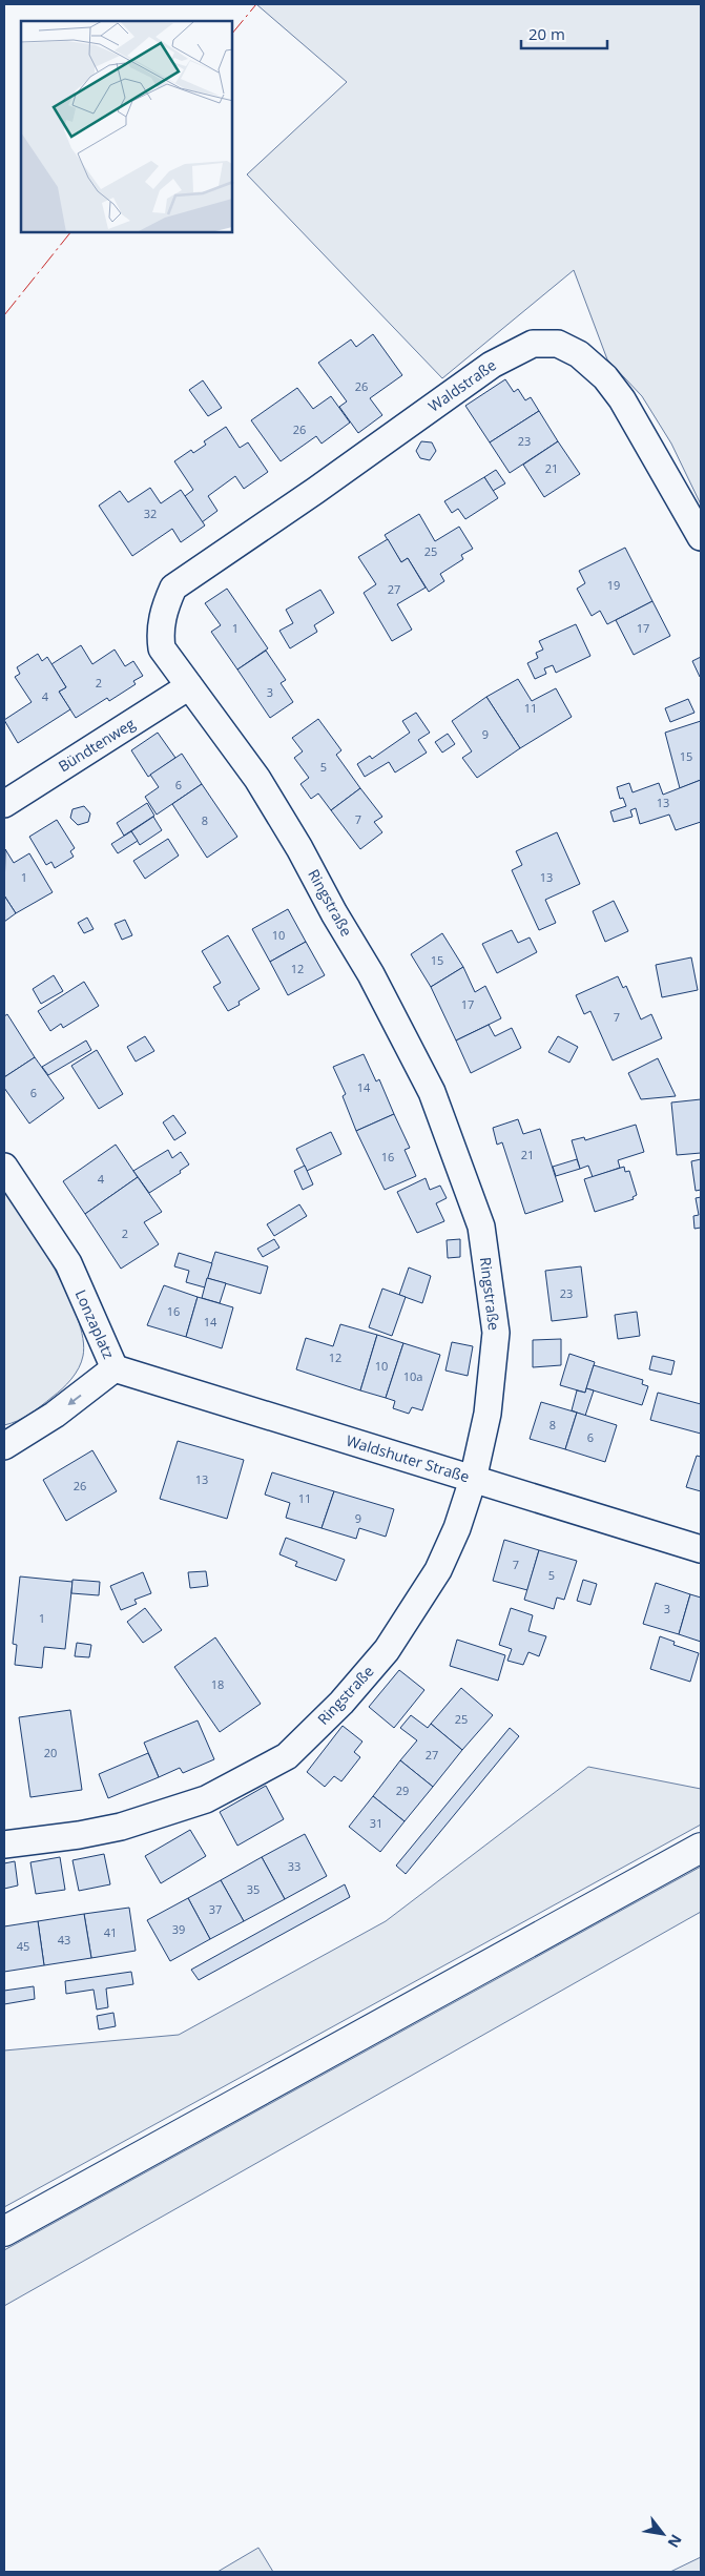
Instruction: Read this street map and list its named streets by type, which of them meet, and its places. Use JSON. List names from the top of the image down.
{
  "streets": {
    "street": [
      "Waldstraße",
      "Bündtenweg",
      "Ringstraße",
      "Lonzaplatz",
      "Waldshuter Straße"
    ]
  },
  "crossings": [
    ["Waldstraße", "Ringstraße"],
    ["Bündtenweg", "Ringstraße"],
    ["Ringstraße", "Waldshuter Straße"],
    ["Lonzaplatz", "Waldshuter Straße"]
  ],
  "one_way": ["Lonzaplatz"],
  "house_numbers": [
    "26",
    "26",
    "23",
    "21",
    "32",
    "25",
    "19",
    "27",
    "1",
    "17",
    "2",
    "3",
    "4",
    "11",
    "9",
    "15",
    "5",
    "6",
    "13",
    "7",
    "8",
    "1",
    "13",
    "10",
    "15",
    "12",
    "17",
    "7",
    "14",
    "6",
    "21",
    "16",
    "4",
    "2",
    "23",
    "16",
    "14",
    "12",
    "10",
    "10a",
    "8",
    "6",
    "13",
    "26",
    "11",
    "9",
    "7",
    "5",
    "3",
    "1",
    "18",
    "25",
    "20",
    "27",
    "29",
    "31",
    "33",
    "35",
    "37",
    "39",
    "41",
    "43",
    "45"
  ],
  "scale_bar": "20 m",
  "north": "bottom right"
}
